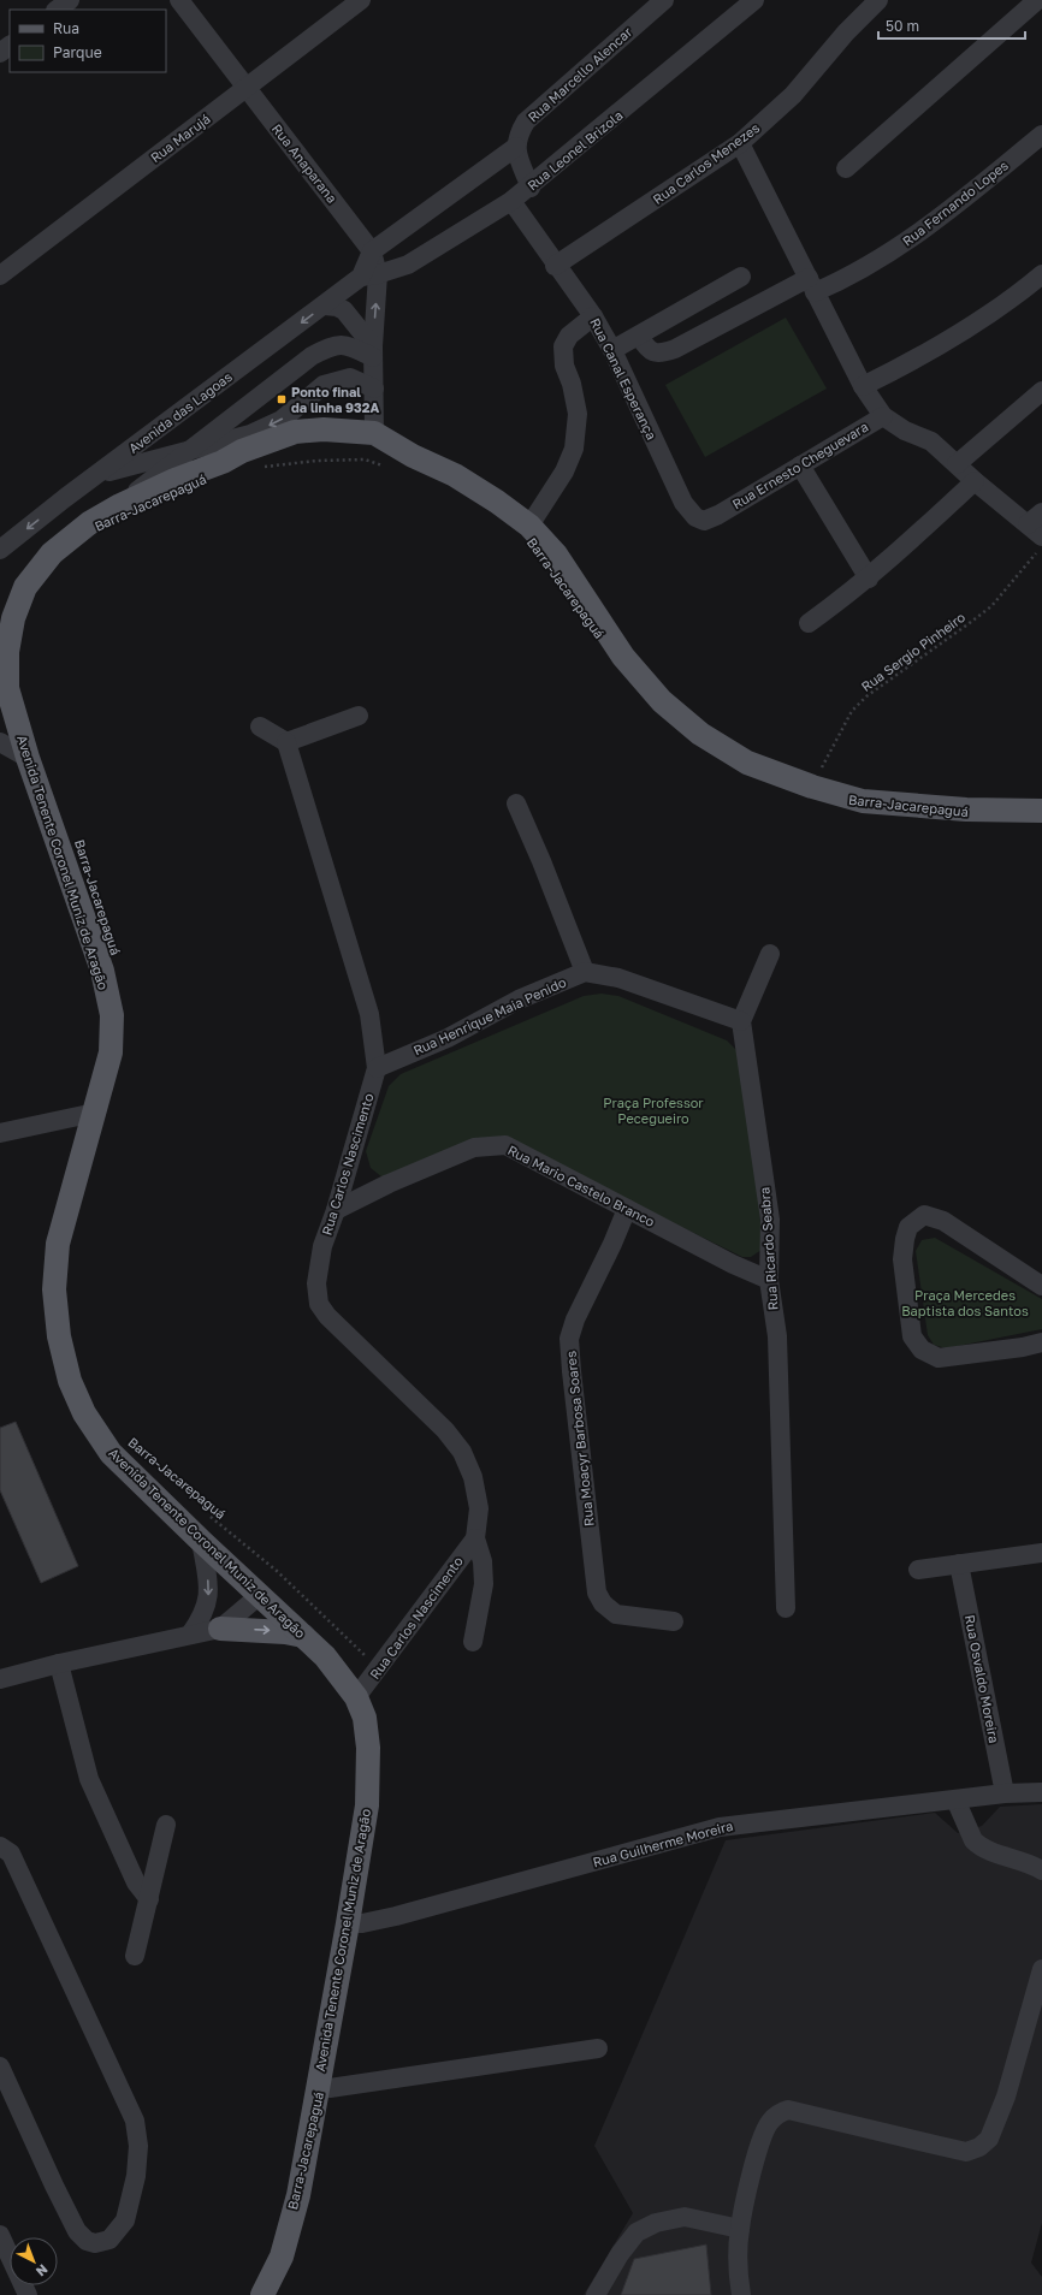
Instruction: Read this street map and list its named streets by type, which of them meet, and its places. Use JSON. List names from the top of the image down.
{
  "streets": {
    "main road": ["Avenida Tenente Coronel Muniz de Aragão"],
    "street": [
      "Rua Marcello Alencar",
      "Rua Marujá",
      "Rua Leonel Brizola",
      "Rua Anaparana",
      "Rua Carlos Menezes",
      "Rua Fernando Lopes",
      "Rua Canal Esperança",
      "Avenida das Lagoas",
      "Rua Ernesto Cheguevara",
      "Rua Henrique Maia Penido",
      "Rua Carlos Nascimento",
      "Rua Mario Castelo Branco",
      "Rua Ricardo Seabra",
      "Rua Moacyr Barbosa Soares",
      "Rua Osvaldo Moreira",
      "Rua Guilherme Moreira"
    ],
    "path": ["Barra-Jacarepaguá", "Rua Sergio Pinheiro"]
  },
  "crossings": [
    ["Rua Marujá", "Rua Anaparana"],
    ["Rua Leonel Brizola", "Rua Canal Esperança"],
    ["Rua Leonel Brizola", "Avenida das Lagoas"],
    ["Rua Anaparana", "Avenida das Lagoas"],
    ["Rua Carlos Menezes", "Rua Canal Esperança"],
    ["Rua Canal Esperança", "Rua Ernesto Cheguevara"],
    ["Barra-Jacarepaguá", "Rua Carlos Nascimento"],
    ["Rua Sergio Pinheiro", "Avenida Tenente Coronel Muniz de Aragão"],
    ["Avenida Tenente Coronel Muniz de Aragão", "Rua Carlos Nascimento"],
    ["Avenida Tenente Coronel Muniz de Aragão", "Rua Guilherme Moreira"],
    ["Rua Henrique Maia Penido", "Rua Carlos Nascimento"],
    ["Rua Carlos Nascimento", "Rua Mario Castelo Branco"],
    ["Rua Mario Castelo Branco", "Rua Ricardo Seabra"],
    ["Rua Mario Castelo Branco", "Rua Moacyr Barbosa Soares"],
    ["Rua Osvaldo Moreira", "Rua Guilherme Moreira"]
  ],
  "parks": ["Praça Professor Pecegueiro", "Praça Mercedes Baptista dos Santos"],
  "places": {
    "transit": ["Ponto final da linha 932A"]
  },
  "legend": ["Rua", "Parque"],
  "scale_bar": "50 m",
  "north": "bottom right"
}
